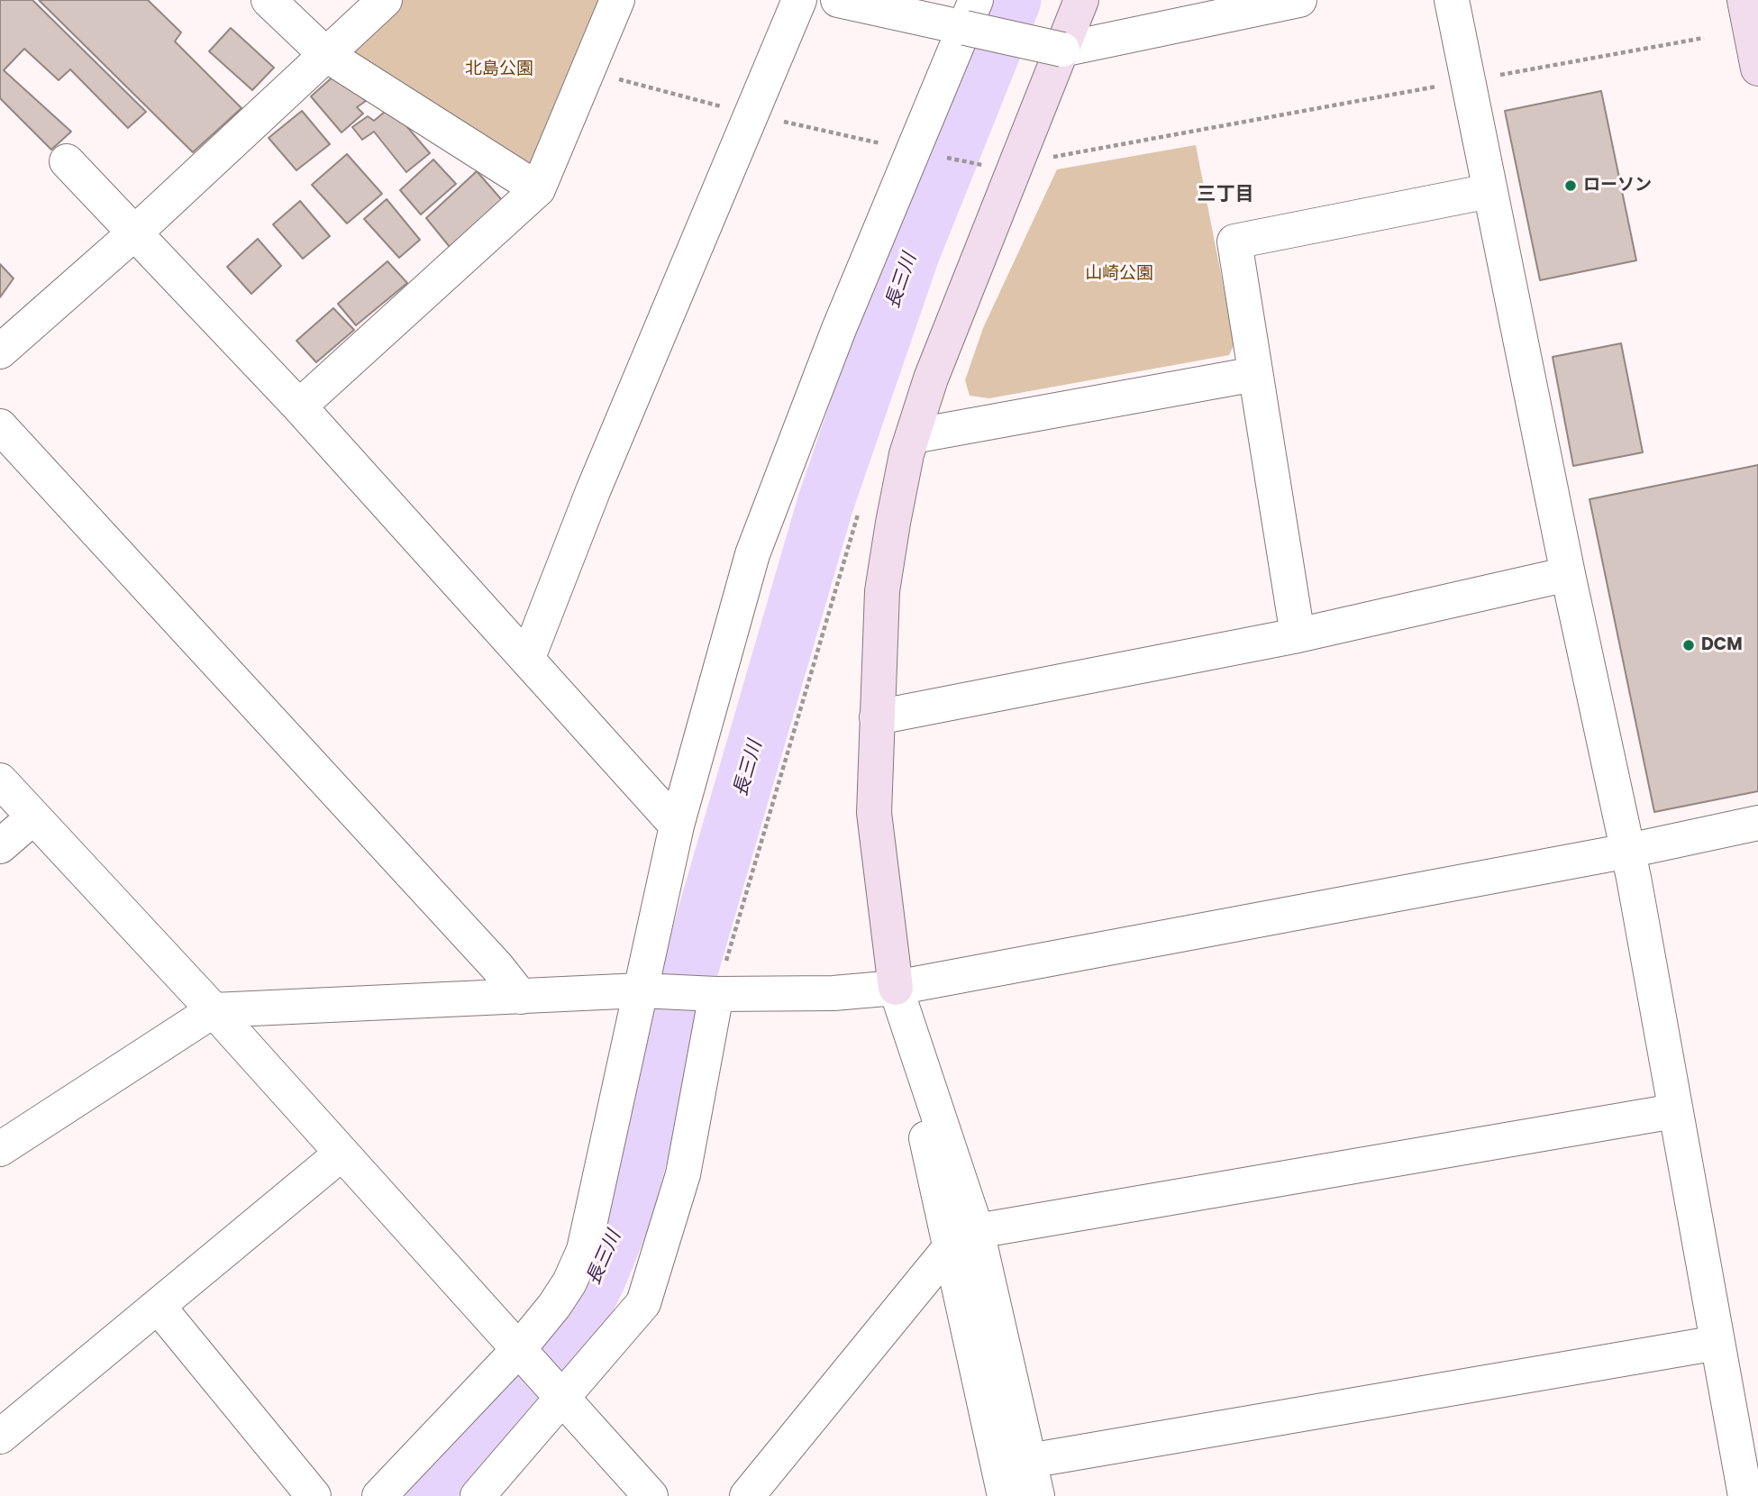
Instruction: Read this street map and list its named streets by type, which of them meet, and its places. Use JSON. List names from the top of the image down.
{
  "districts": ["三丁目"],
  "water": ["長三川"],
  "parks": ["北島公園", "山崎公園"],
  "places": ["ローソン", "DCM"]
}
